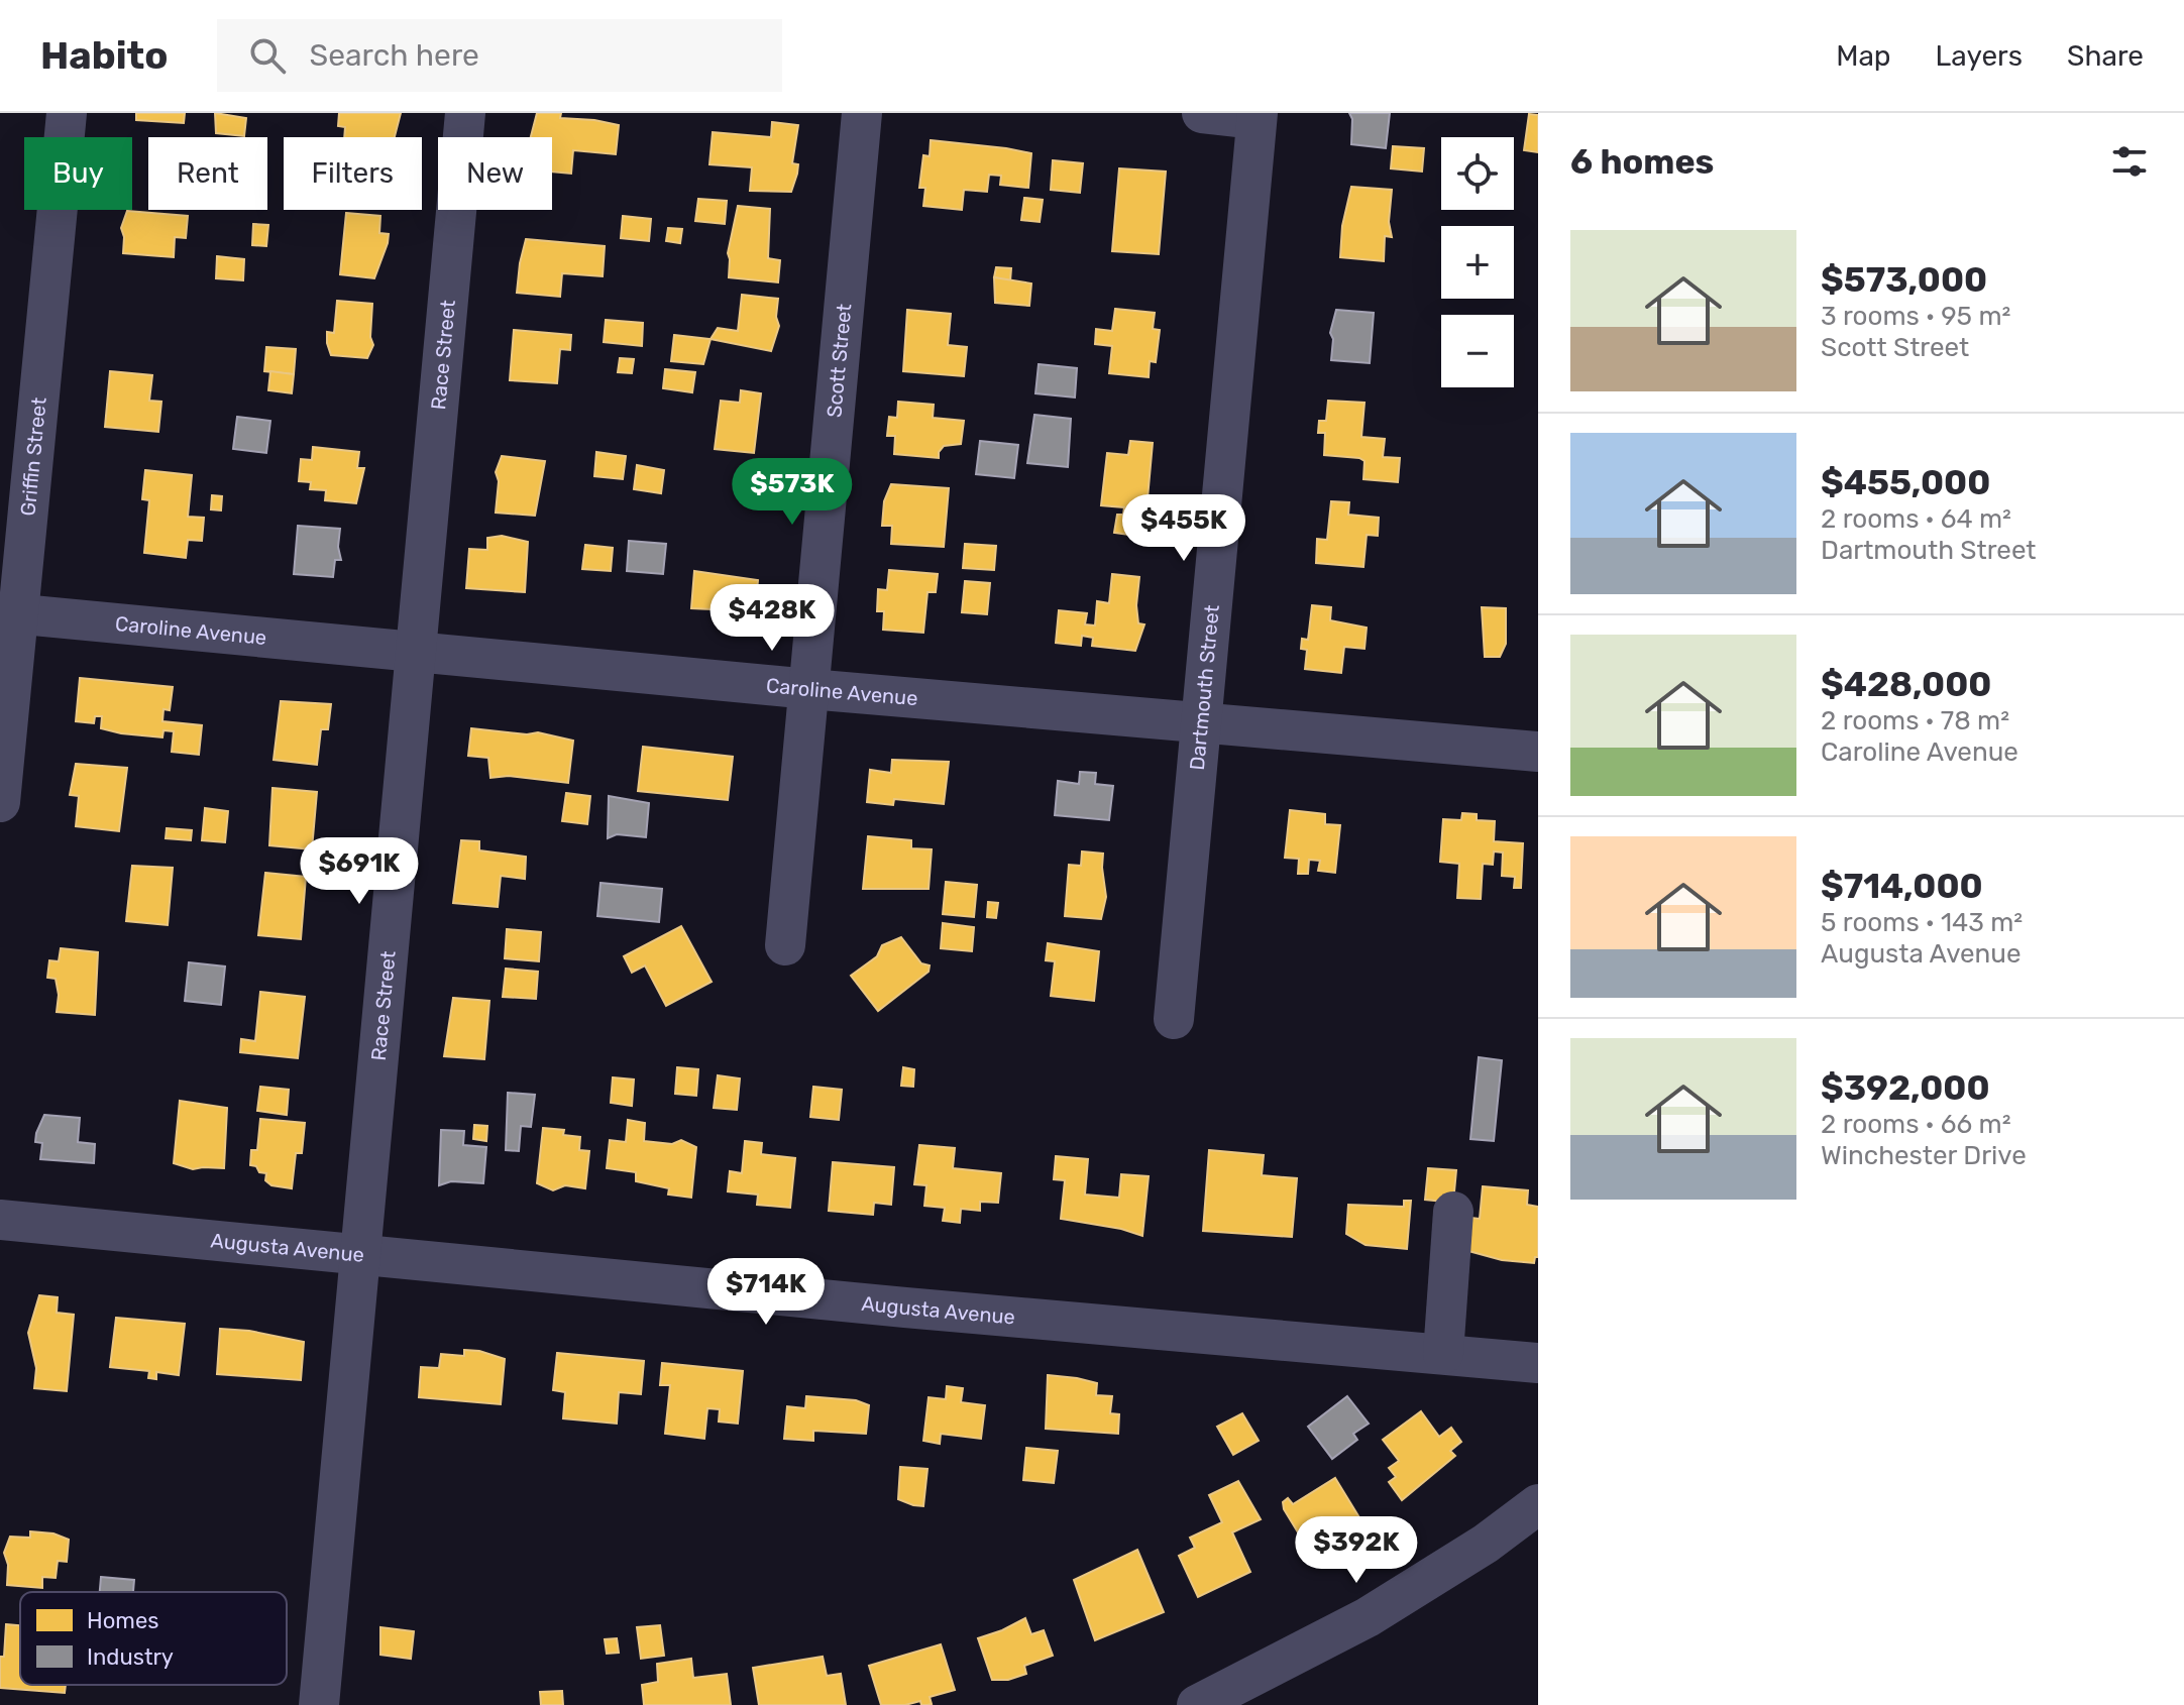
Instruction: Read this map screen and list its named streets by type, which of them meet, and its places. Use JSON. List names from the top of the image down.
{
  "streets": {
    "street": [
      "Race Street",
      "Scott Street",
      "Griffin Street",
      "Caroline Avenue",
      "Dartmouth Street",
      "Augusta Avenue"
    ]
  },
  "crossings": [
    ["Race Street", "Caroline Avenue"],
    ["Race Street", "Augusta Avenue"],
    ["Scott Street", "Caroline Avenue"],
    ["Griffin Street", "Caroline Avenue"],
    ["Caroline Avenue", "Dartmouth Street"]
  ],
  "legend": ["Homes", "Industry"],
  "page": {
    "header": "Habito",
    "search": "Search here",
    "nav": ["Map", "Layers", "Share"],
    "heading": "6 homes",
    "map_buttons": ["+", "−"],
    "chip": [
      "Buy",
      "Rent",
      "Filters",
      "New"
    ],
    "list": [
      {
        "name": "$573,000",
        "note": "3 rooms · 95 m² · Scott Street"
      },
      {
        "name": "$455,000",
        "note": "2 rooms · 64 m² · Dartmouth Street"
      },
      {
        "name": "$428,000",
        "note": "2 rooms · 78 m² · Caroline Avenue"
      },
      {
        "name": "$714,000",
        "note": "5 rooms · 143 m² · Augusta Avenue"
      },
      {
        "name": "$392,000",
        "note": "2 rooms · 66 m² · Winchester Drive"
      }
    ],
    "price": [
      "$573K",
      "$455K",
      "$428K",
      "$691K",
      "$714K",
      "$392K"
    ]
  }
}
